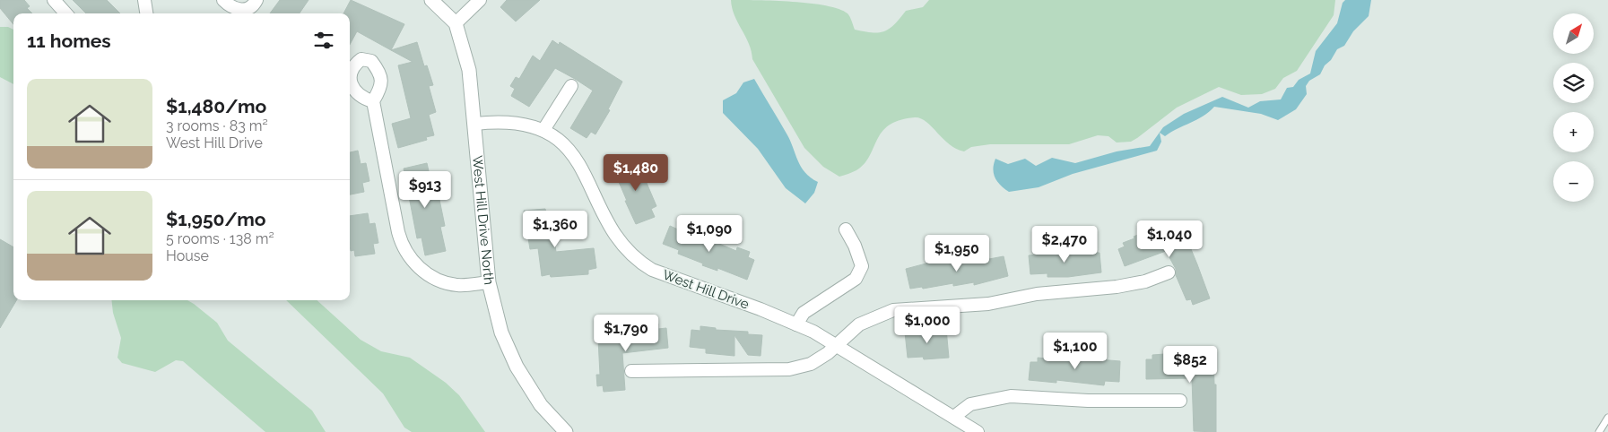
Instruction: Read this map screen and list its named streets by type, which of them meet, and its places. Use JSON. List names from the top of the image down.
{
  "streets": {
    "street": ["West Hill Drive North", "West Hill Drive"]
  },
  "crossings": [
    ["West Hill Drive North", "West Hill Drive"]
  ],
  "north": "top right",
  "page": {
    "map_buttons": ["+", "−"],
    "heading": "11 homes",
    "list": [
      {
        "name": "$1,480/mo",
        "note": "3 rooms · 83 m² · West Hill Drive"
      },
      {
        "name": "$1,950/mo",
        "note": "5 rooms · 138 m² · House"
      }
    ],
    "price": [
      "$1,480",
      "$913",
      "$1,360",
      "$1,090",
      "$1,040",
      "$2,470",
      "$1,950",
      "$1,000",
      "$1,790",
      "$1,100",
      "$852"
    ]
  }
}
